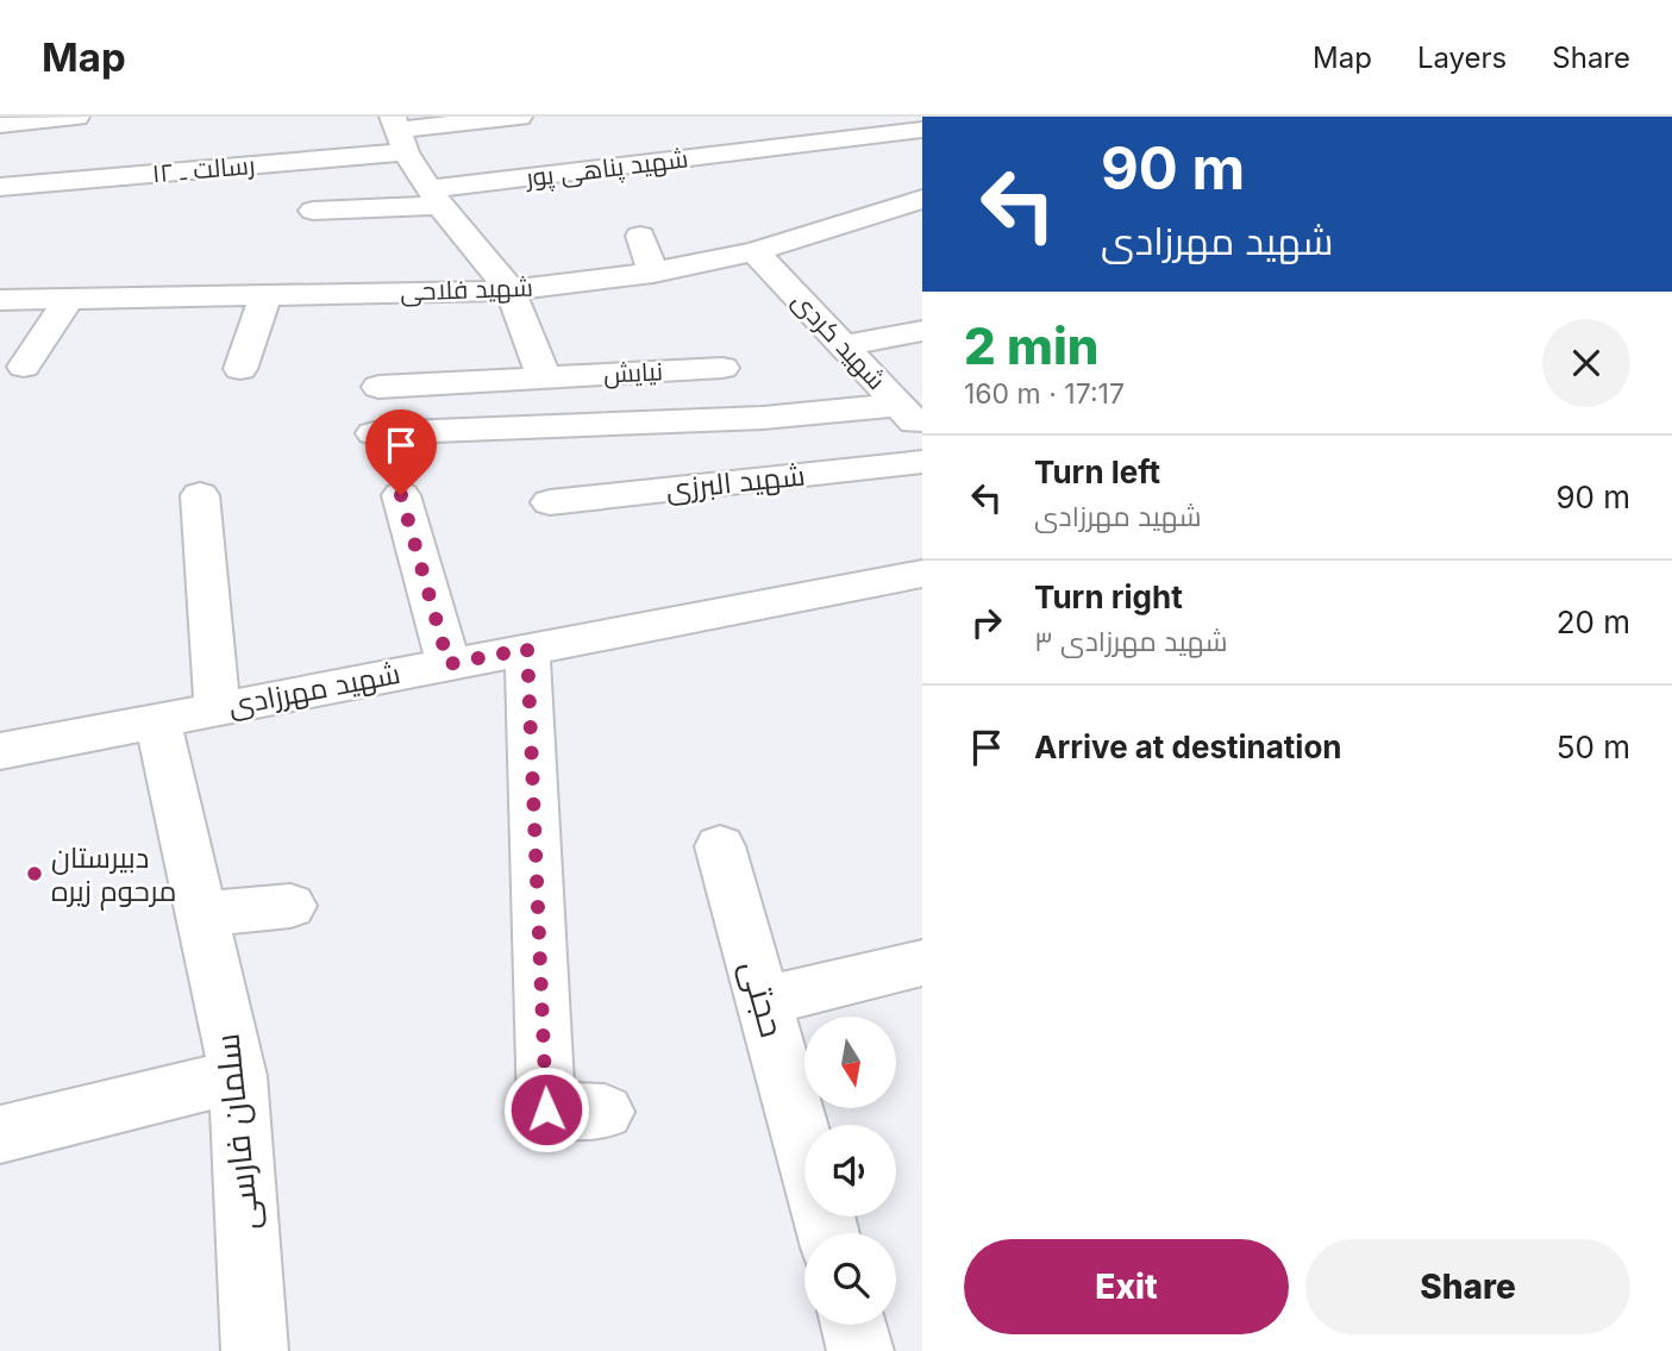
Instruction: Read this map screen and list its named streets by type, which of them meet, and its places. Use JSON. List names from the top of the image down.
{
  "streets": {
    "street": [
      "شهید پناهی پور",
      "رسالت ـ ۱۲",
      "شهید فلاحی",
      "شهید کردی",
      "نیایش",
      "شهید البرزی",
      "شهید مهرزادی",
      "حجتی",
      "سلمان فارسی"
    ]
  },
  "crossings": [
    ["شهید فلاحی", "شهید کردی"],
    ["شهید مهرزادی", "سلمان فارسی"]
  ],
  "places": ["دبیرستان مرحوم زیره"],
  "north": "bottom",
  "page": {
    "header": "Map",
    "nav": ["Map", "Layers", "Share"],
    "turn": ["90 m", "شهید مهرزادی"],
    "heading": ["2 min", "160 m · 17:17"],
    "list": [
      {
        "name": "Turn left",
        "note": "شهید مهرزادی",
        "value": "90 m"
      },
      {
        "name": "Turn right",
        "note": "شهید مهرزادی ۳",
        "value": "20 m"
      },
      {
        "name": "Arrive at destination",
        "value": "50 m"
      }
    ],
    "buttons": ["Exit", "Share"]
  }
}
